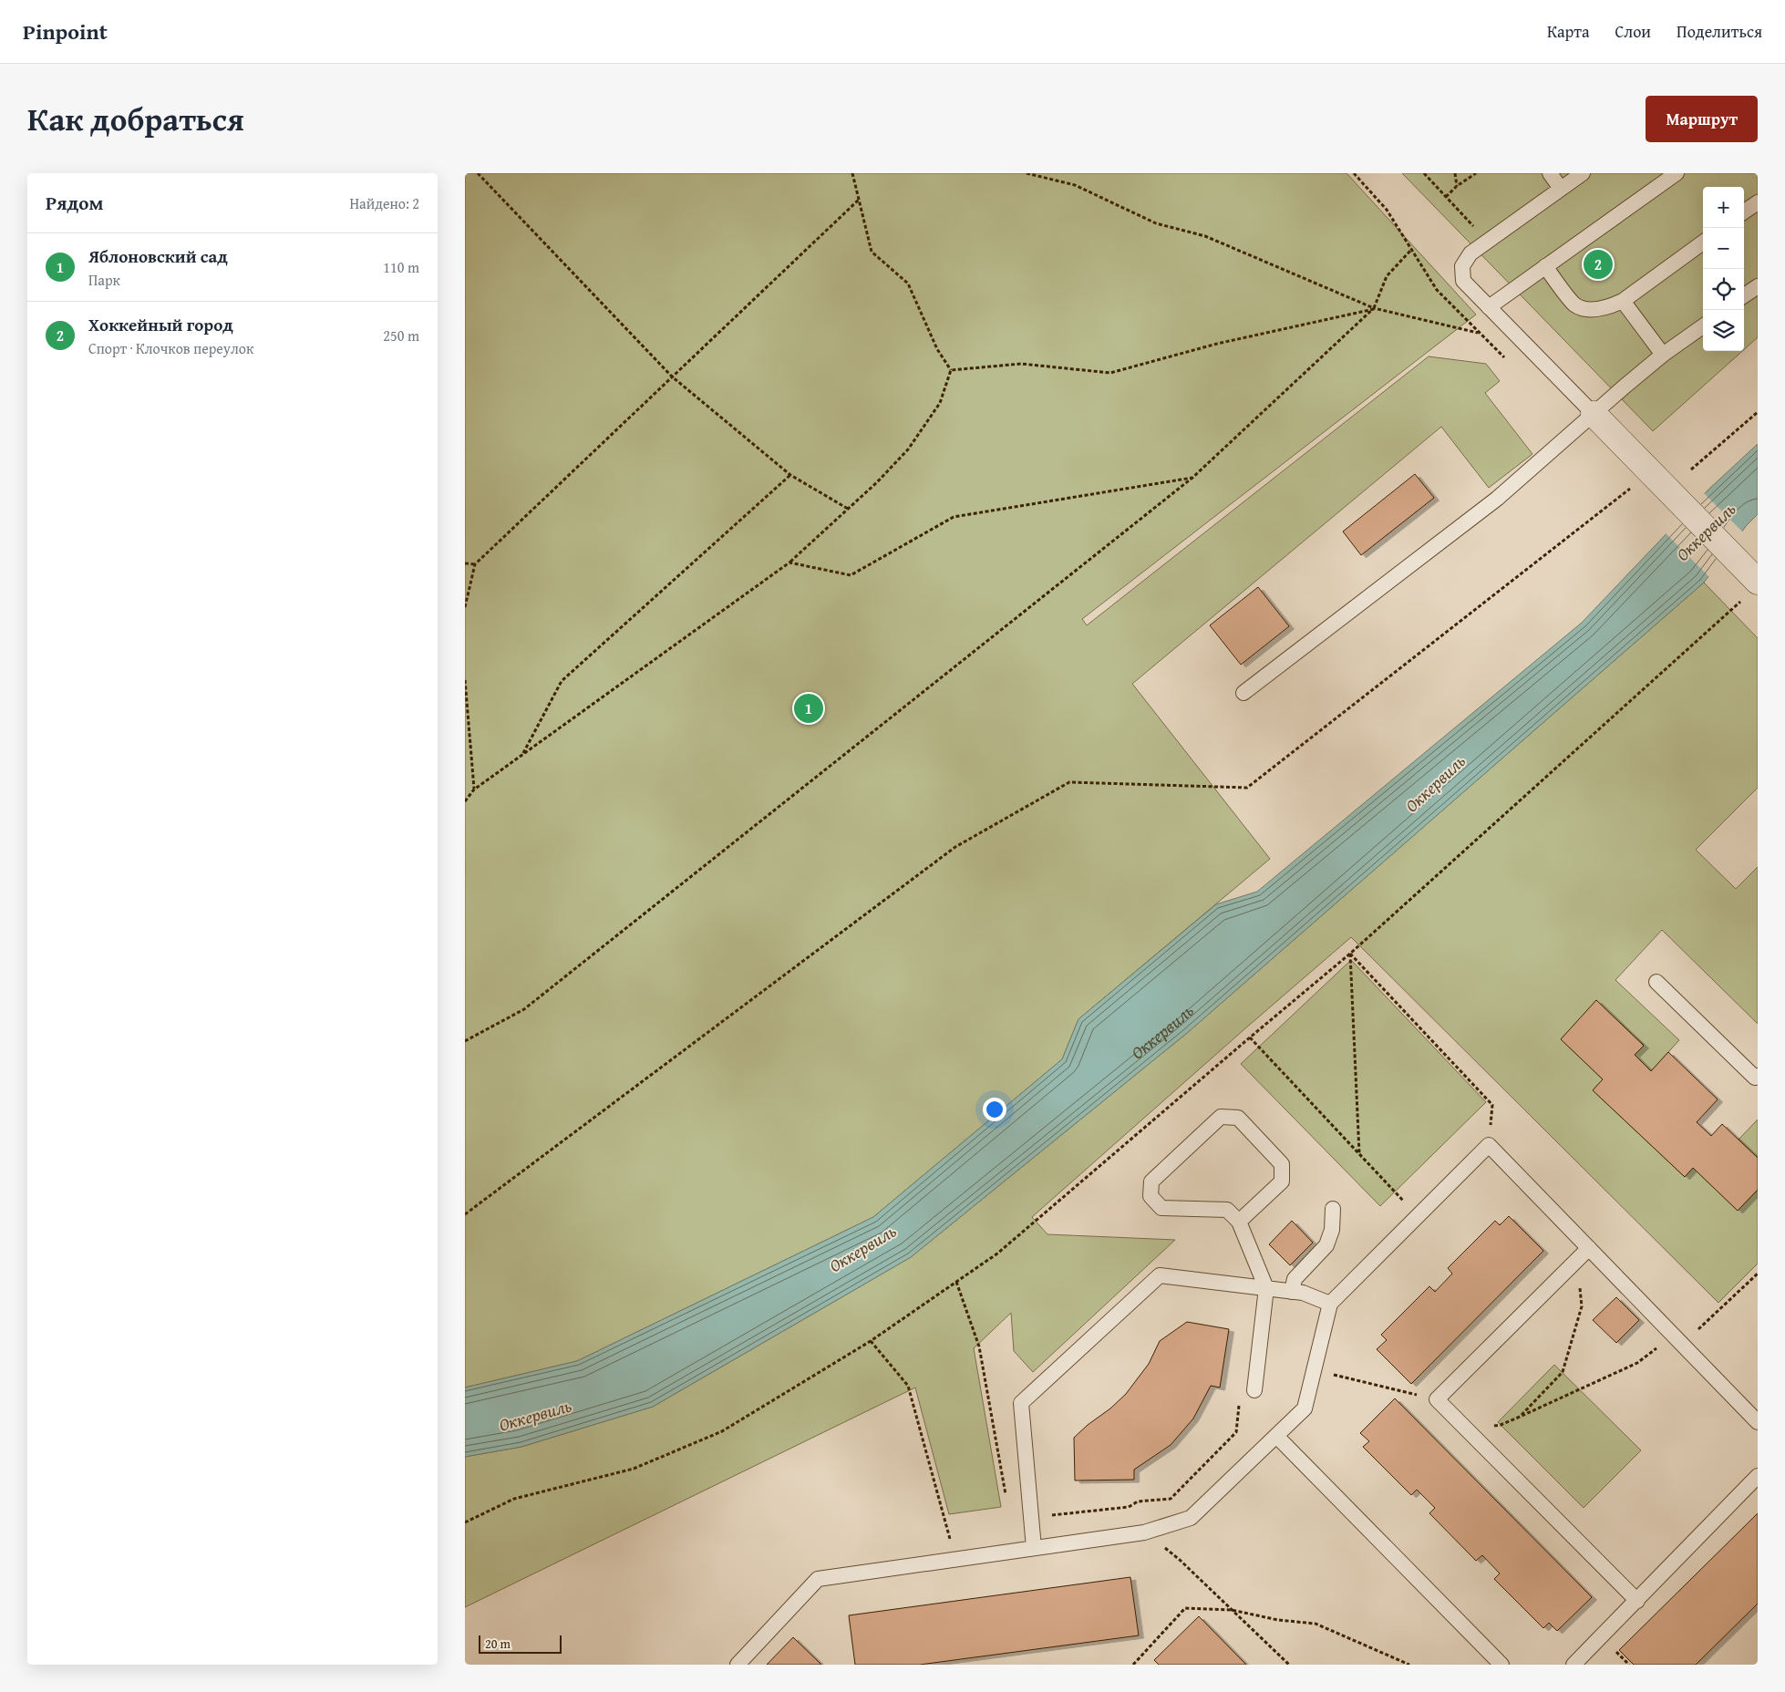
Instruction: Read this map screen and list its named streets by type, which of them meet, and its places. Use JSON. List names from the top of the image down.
{
  "water": ["Оккервиль"],
  "scale_bar": "20 m",
  "page": {
    "header": "Pinpoint",
    "nav": ["Карта", "Слои", "Поделиться"],
    "title": "Как добраться",
    "buttons": "Маршрут",
    "heading": ["Рядом", "Найдено: 2"],
    "map_buttons": ["+", "−"],
    "list": [
      {
        "mark": "1",
        "name": "Яблоновский сад",
        "note": "Парк",
        "value": "110 m"
      },
      {
        "mark": "2",
        "name": "Хоккейный город",
        "note": "Спорт · Клочков переулок",
        "value": "250 m"
      }
    ],
    "pins": ["2", "1"],
    "scale": "20 m"
  }
}
